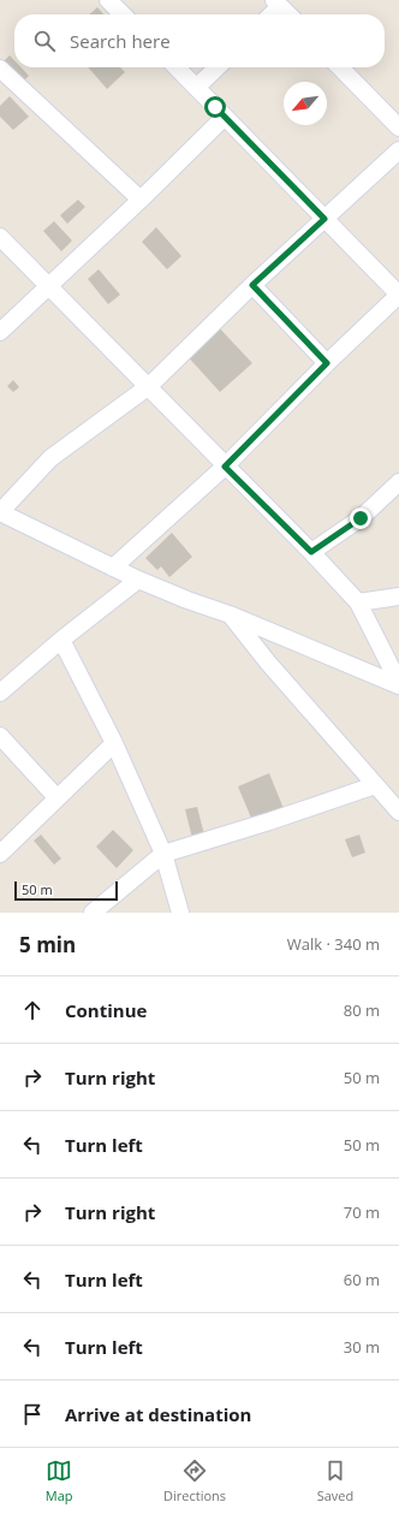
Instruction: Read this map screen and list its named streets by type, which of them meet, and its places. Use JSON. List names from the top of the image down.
{
  "scale_bar": "50 m",
  "north": "bottom left",
  "page": {
    "search": "Search here",
    "scale": "50 m",
    "heading": ["5 min", "Walk · 340 m"],
    "list": [
      ["Continue", "80 m"],
      ["Turn right", "50 m"],
      ["Turn left", "50 m"],
      ["Turn right", "70 m"],
      ["Turn left", "60 m"],
      ["Turn left", "30 m"],
      "Arrive at destination"
    ],
    "nav": ["Map", "Directions", "Saved"]
  }
}
